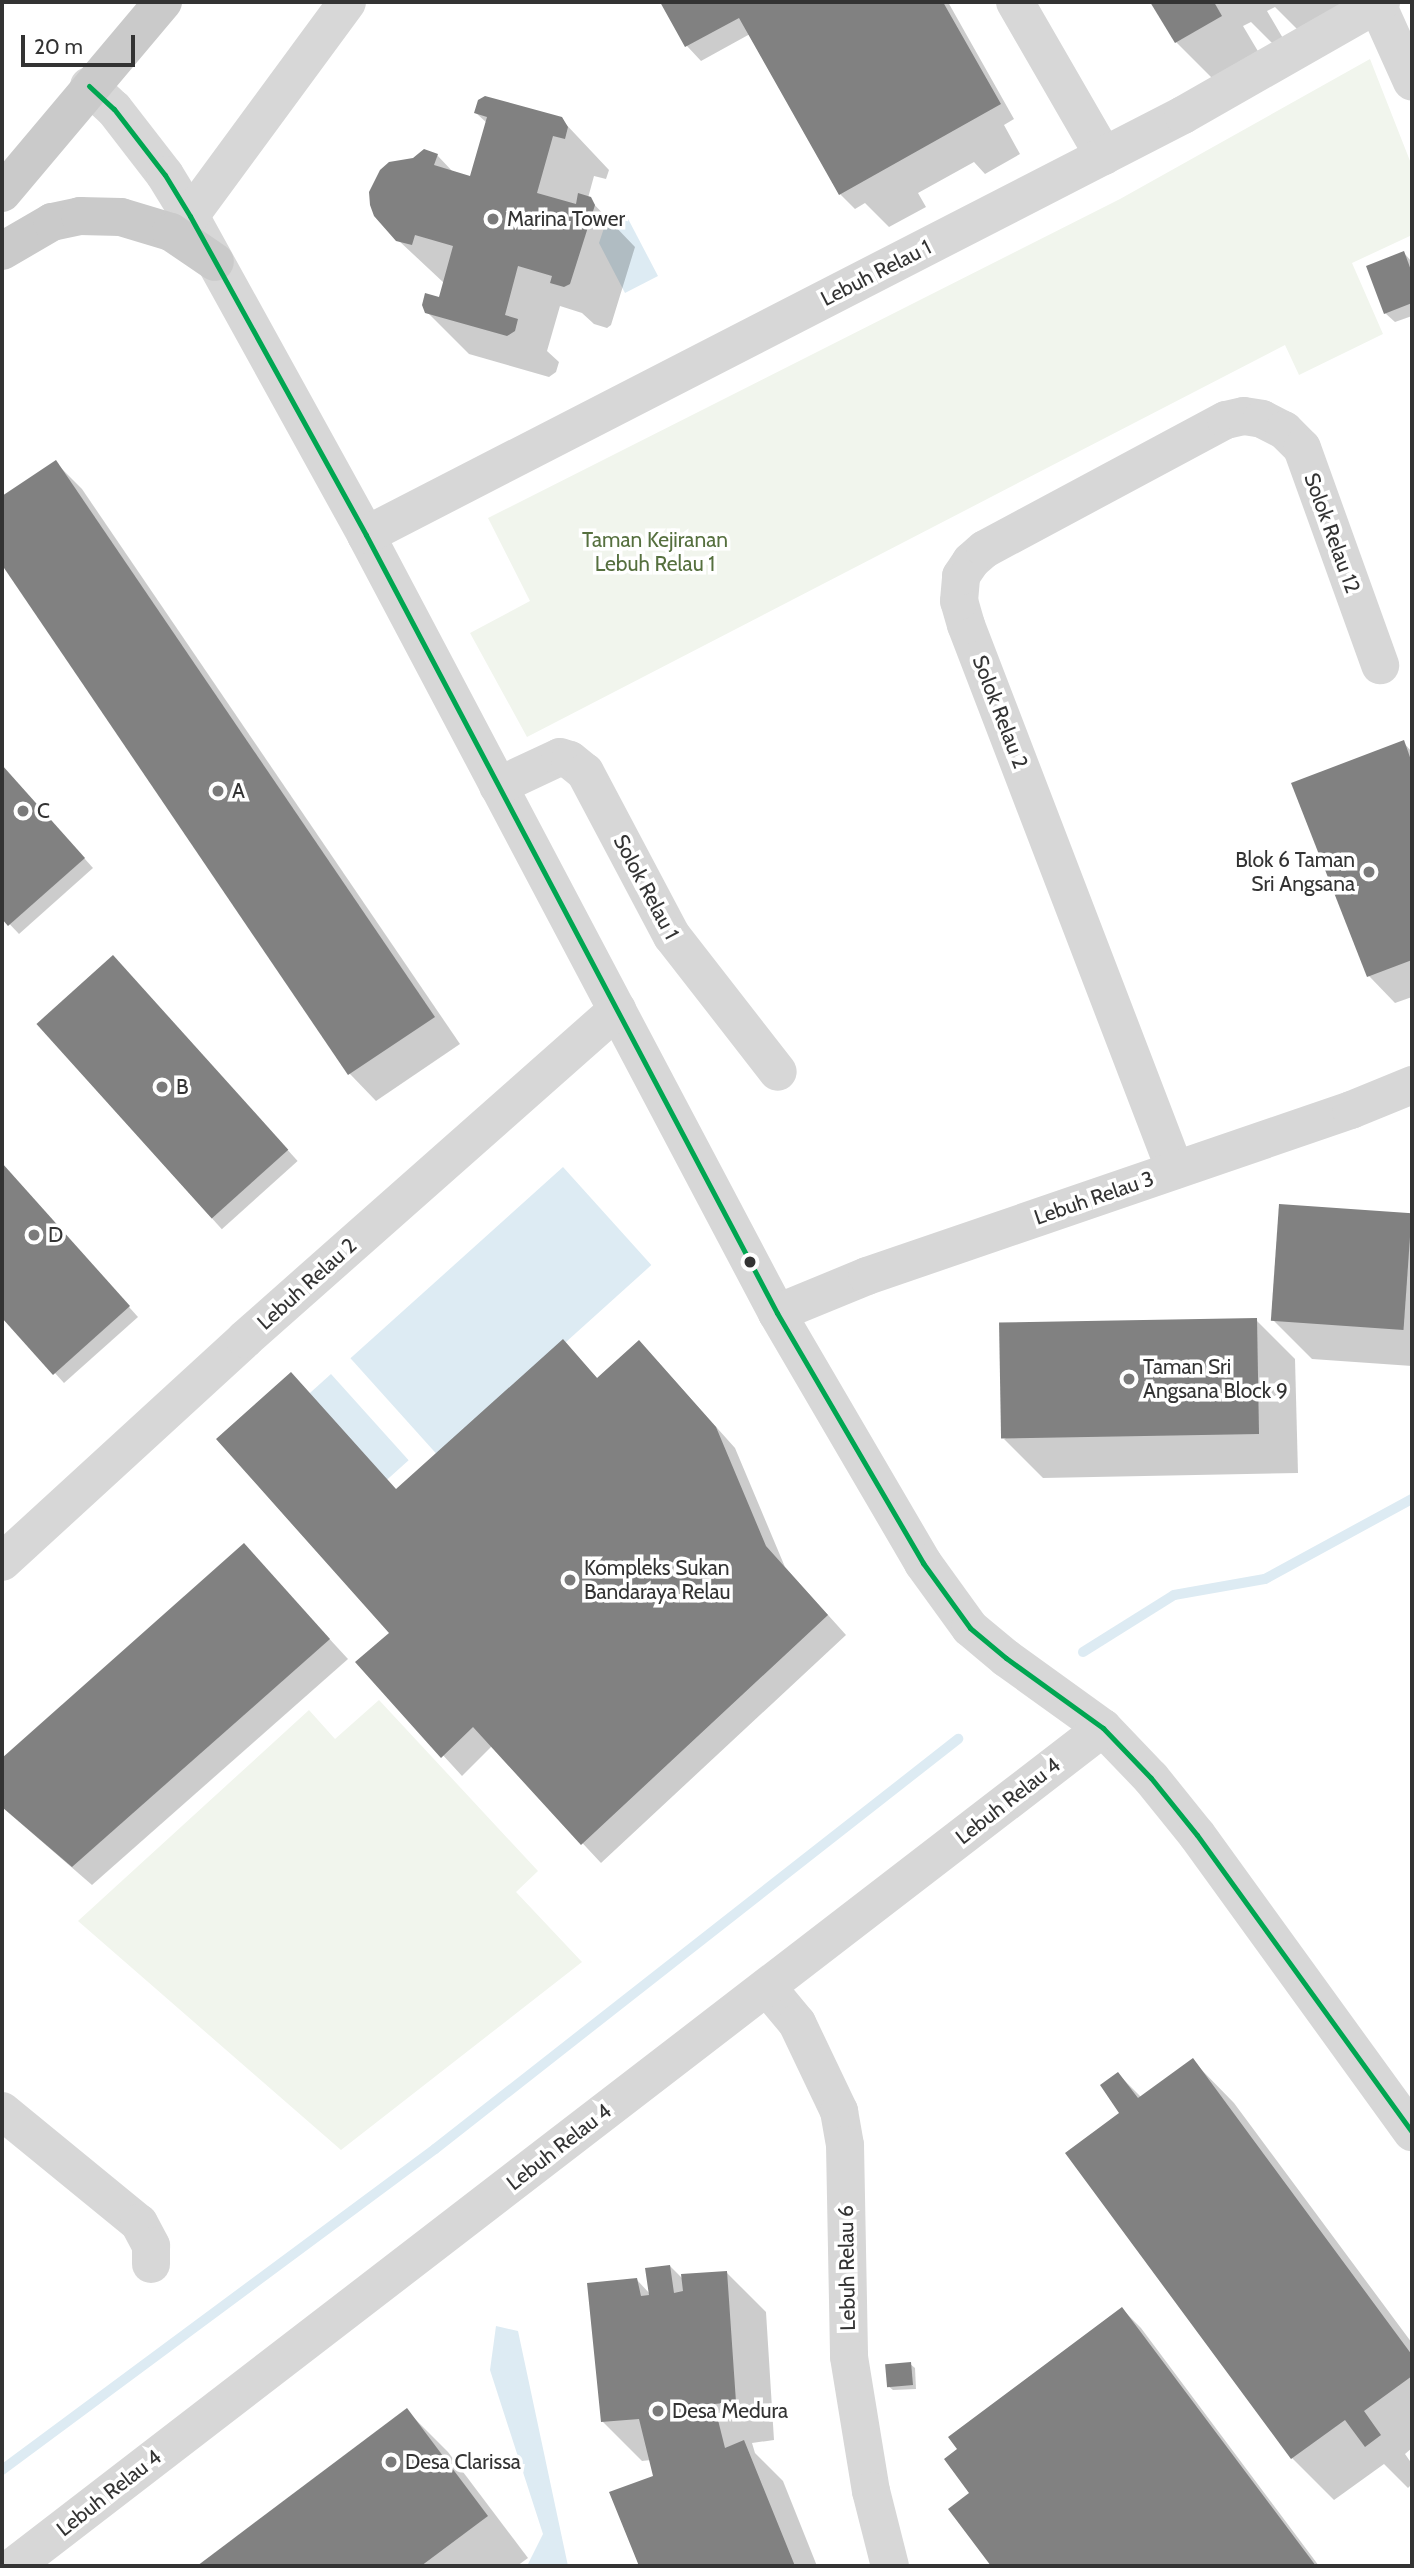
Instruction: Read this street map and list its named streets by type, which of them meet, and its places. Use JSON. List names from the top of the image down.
{
  "streets": {
    "street": [
      "Lebuh Relau 1",
      "Solok Relau 12",
      "Solok Relau 2",
      "Solok Relau 1",
      "Lebuh Relau 3",
      "Lebuh Relau 2",
      "Lebuh Relau 4",
      "Lebuh Relau 6"
    ]
  },
  "crossings": [
    ["Solok Relau 12", "Solok Relau 2"],
    ["Solok Relau 2", "Lebuh Relau 3"],
    ["Lebuh Relau 4", "Lebuh Relau 6"]
  ],
  "parks": ["Taman Kejiranan Lebuh Relau 1"],
  "places": [
    "Marina Tower",
    "A",
    "C",
    "Blok 6 Taman Sri Angsana",
    "B",
    "D",
    "Taman Sri Angsana Block 9",
    "Kompleks Sukan Bandaraya Relau",
    "Desa Medura",
    "Desa Clarissa"
  ],
  "scale_bar": "20 m"
}
